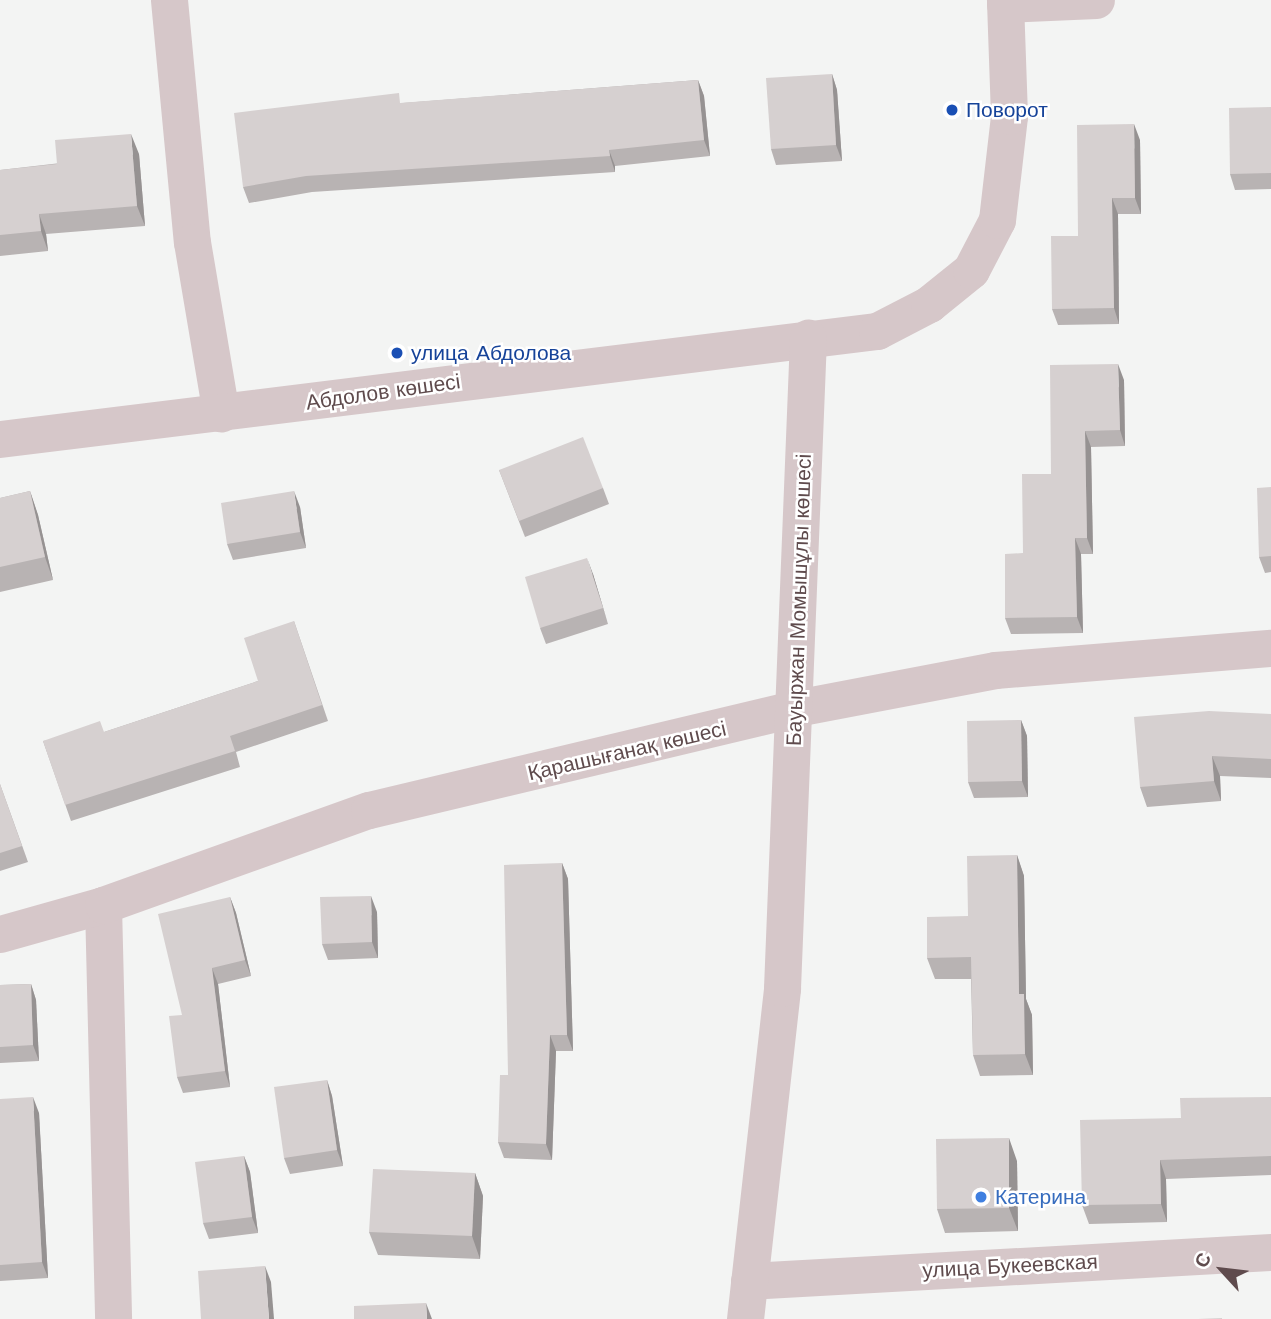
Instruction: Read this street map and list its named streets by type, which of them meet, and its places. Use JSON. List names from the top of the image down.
{
  "streets": {
    "street": [
      "Абдолов көшесі",
      "Бауыржан Момышұлы көшесі",
      "Қарашығанақ көшесі",
      "улица Букеевская"
    ]
  },
  "crossings": [
    ["Абдолов көшесі", "Бауыржан Момышұлы көшесі"],
    ["Бауыржан Момышұлы көшесі", "Қарашығанақ көшесі"],
    ["Бауыржан Момышұлы көшесі", "улица Букеевская"]
  ],
  "places": ["Поворот", "улица Абдолова", "Катерина"],
  "north": "top left"
}
